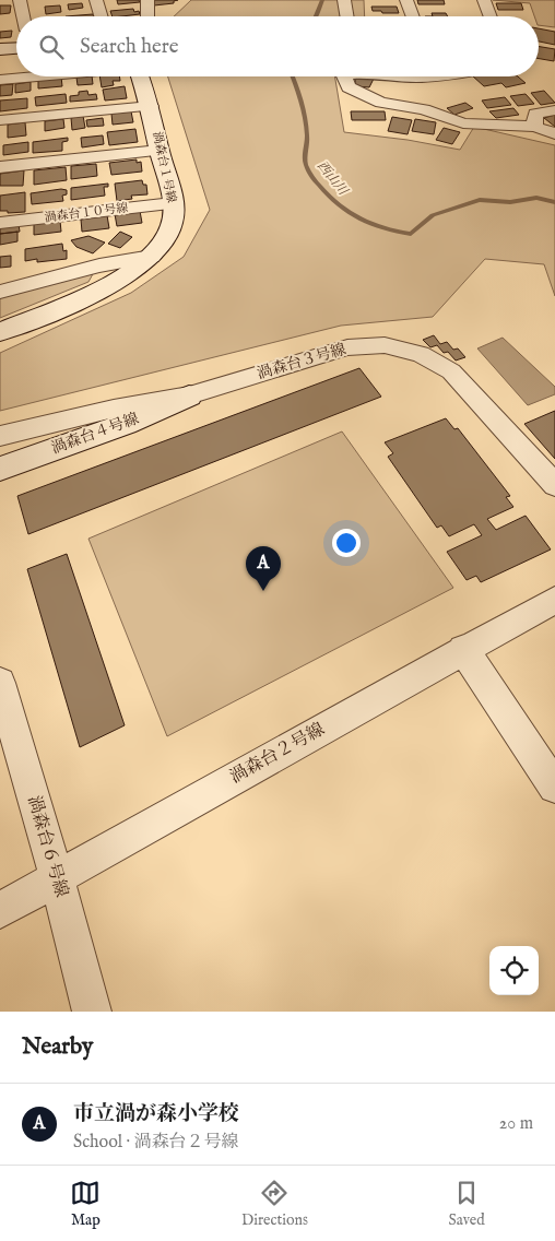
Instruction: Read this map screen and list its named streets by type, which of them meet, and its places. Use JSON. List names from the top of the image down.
{
  "streets": {
    "street": [
      "渦森台１号線",
      "渦森台１０号線",
      "渦森台３号線",
      "渦森台４号線",
      "渦森台２号線",
      "渦森台６号線"
    ]
  },
  "crossings": [
    ["渦森台１号線", "渦森台１０号線"],
    ["渦森台３号線", "渦森台４号線"],
    ["渦森台２号線", "渦森台６号線"]
  ],
  "water": ["西山川"],
  "page": {
    "search": "Search here",
    "pins": "A",
    "heading": "Nearby",
    "list": [
      {
        "mark": "A",
        "name": "市立渦が森小学校",
        "note": "School · 渦森台２号線",
        "value": "20 m"
      }
    ],
    "nav": ["Map", "Directions", "Saved"]
  }
}
